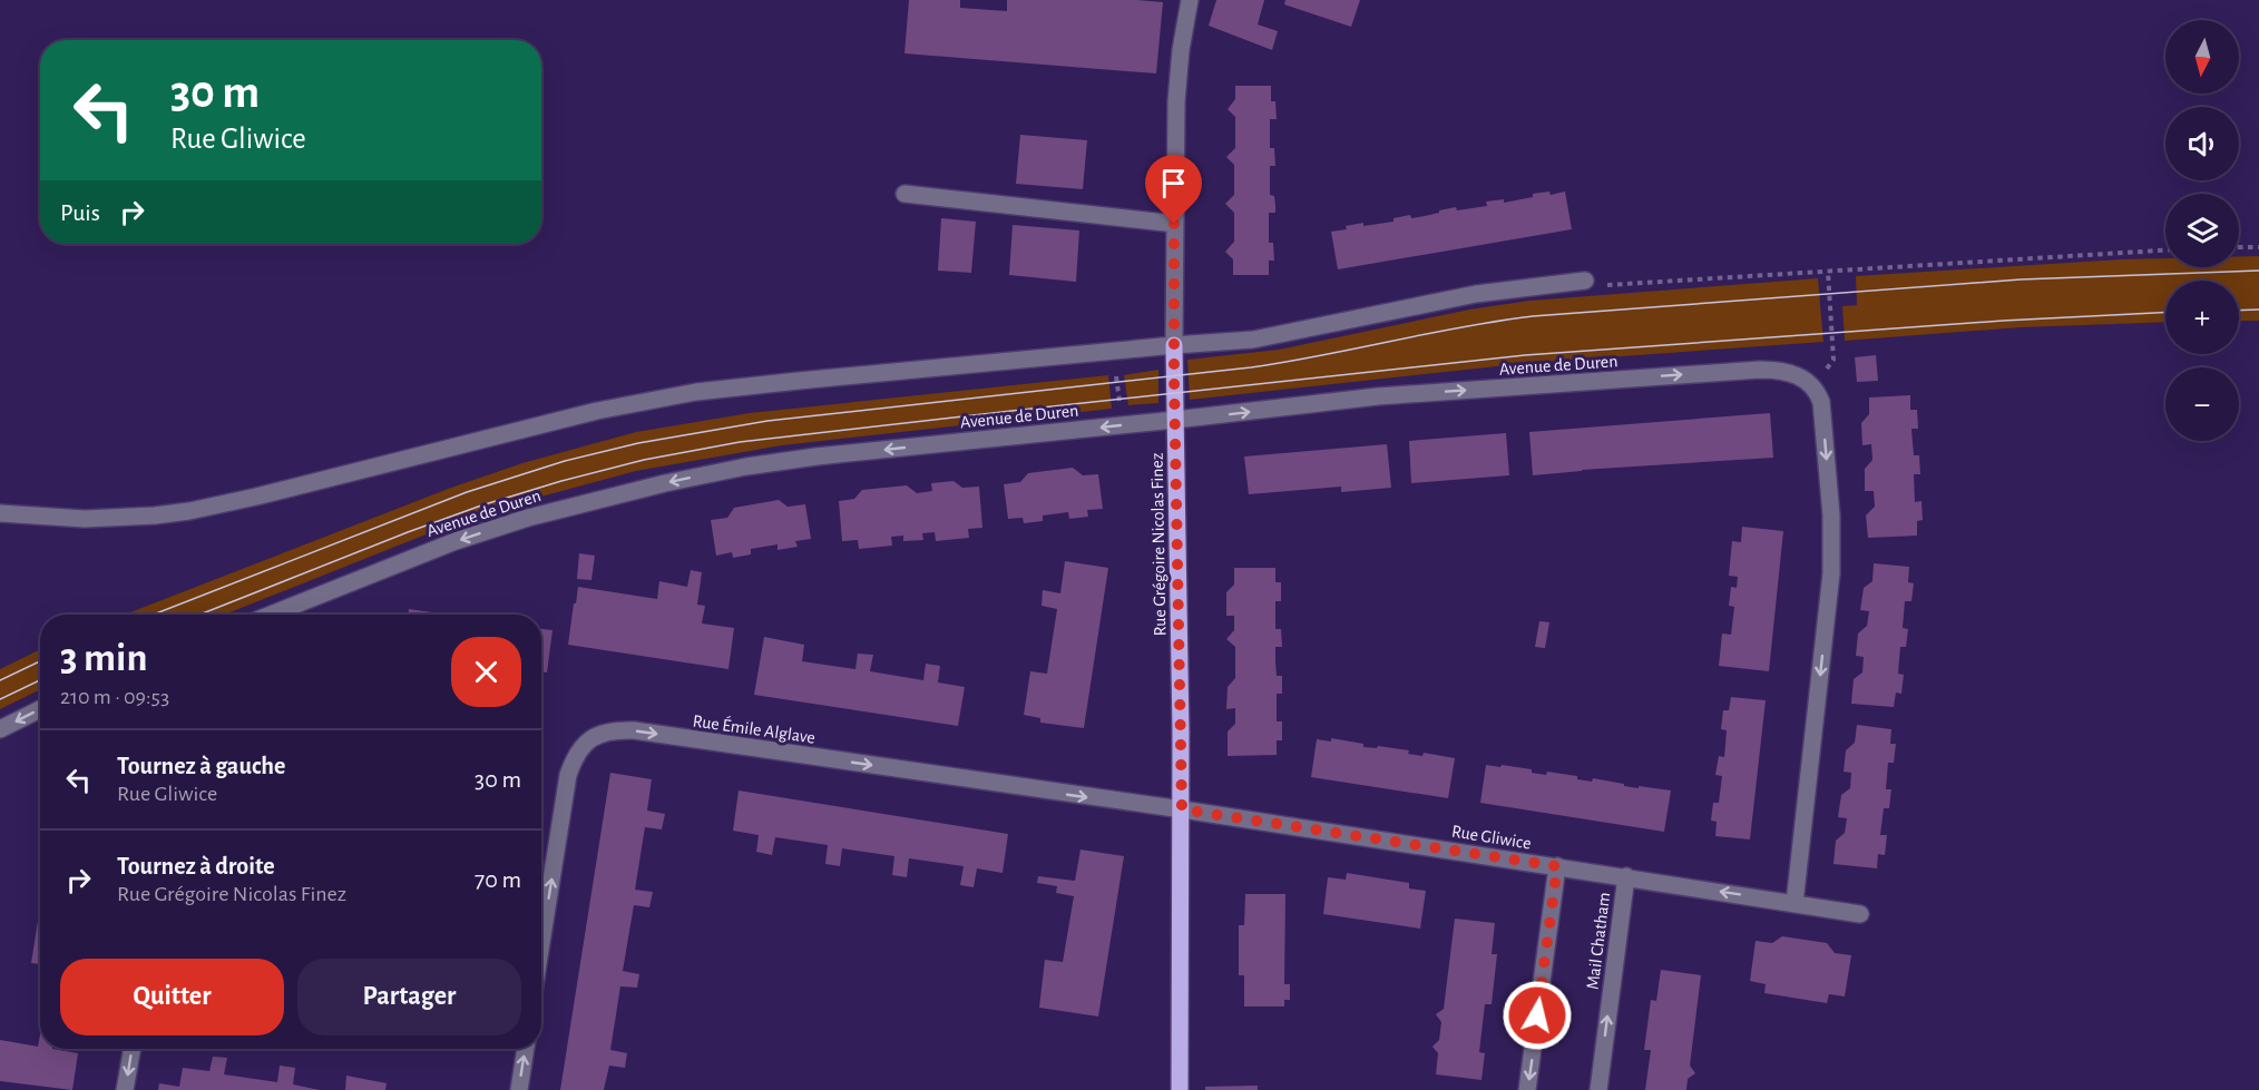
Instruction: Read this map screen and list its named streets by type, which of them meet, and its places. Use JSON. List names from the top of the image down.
{
  "streets": {
    "main road": ["Rue Grégoire Nicolas Finez"],
    "street": [
      "Avenue de Duren",
      "Rue Émile Alglave",
      "Rue Gliwice",
      "Mail Chatham"
    ]
  },
  "crossings": [
    ["Avenue de Duren", "Rue Grégoire Nicolas Finez"],
    ["Rue Grégoire Nicolas Finez", "Rue Émile Alglave"],
    ["Rue Grégoire Nicolas Finez", "Rue Gliwice"],
    ["Rue Émile Alglave", "Rue Gliwice"],
    ["Rue Gliwice", "Mail Chatham"]
  ],
  "one_way": ["Rue Émile Alglave"],
  "north": "bottom",
  "page": {
    "map_buttons": ["+", "−"],
    "turn": ["30 m", "Rue Gliwice"],
    "then": "Puis",
    "heading": ["3 min", "210 m · 09:53"],
    "list": [
      {
        "name": "Tournez à gauche",
        "note": "Rue Gliwice",
        "value": "30 m"
      },
      {
        "name": "Tournez à droite",
        "note": "Rue Grégoire Nicolas Finez",
        "value": "70 m"
      }
    ],
    "buttons": ["Quitter", "Partager"]
  }
}
